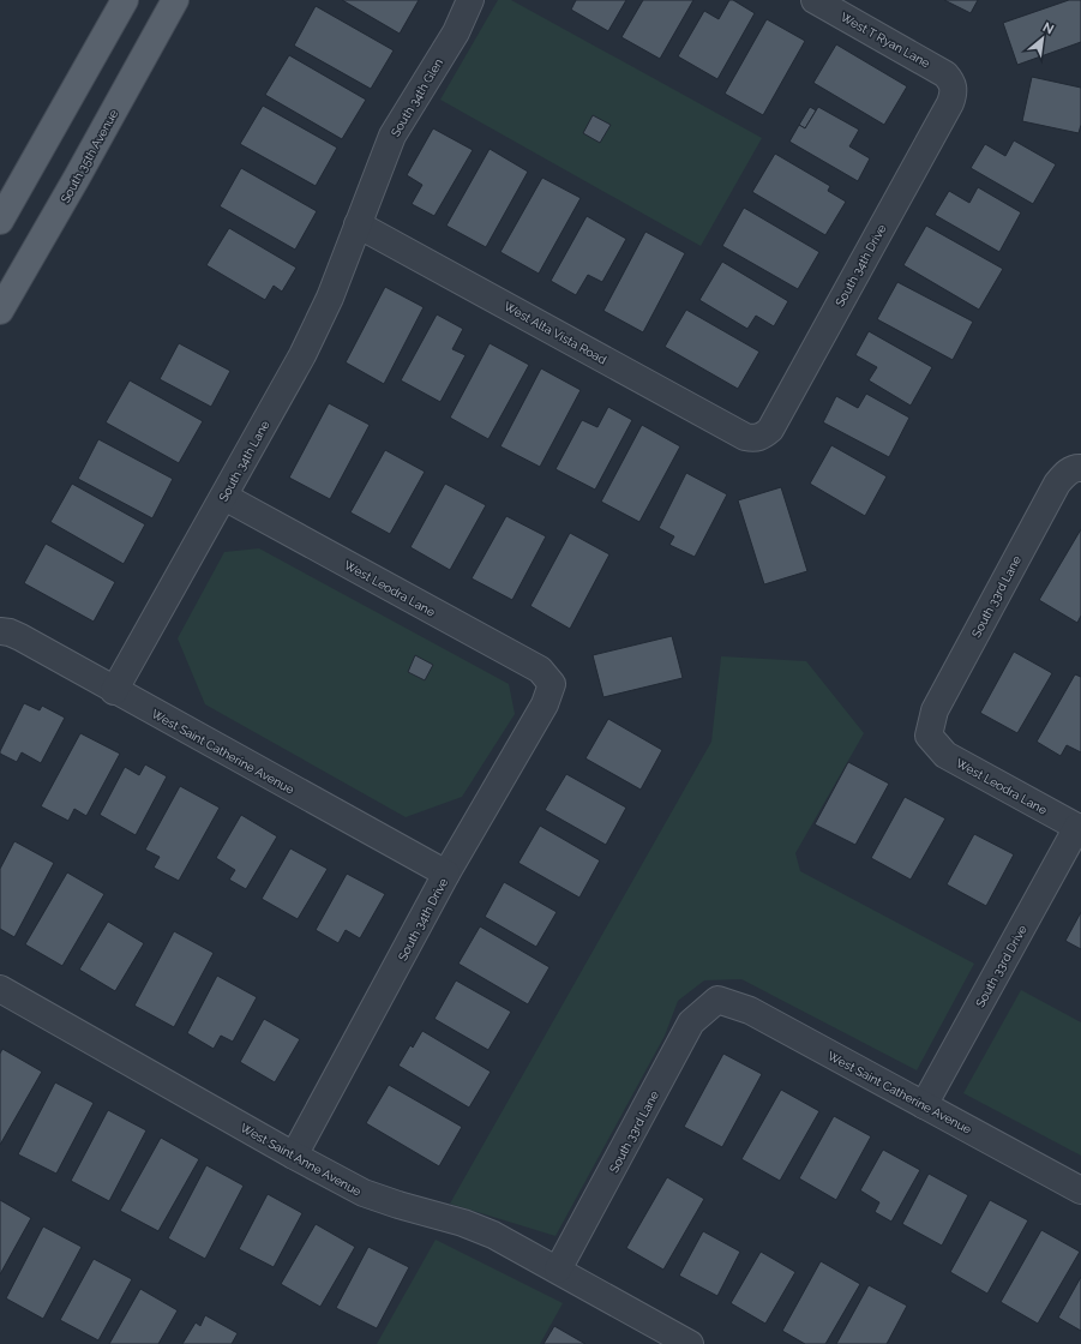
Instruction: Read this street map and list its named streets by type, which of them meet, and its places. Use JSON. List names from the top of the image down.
{
  "streets": {
    "main road": ["South 35th Avenue"],
    "street": [
      "West T Ryan Lane",
      "South 34th Glen",
      "South 34th Drive",
      "West Alta Vista Road",
      "South 34th Lane",
      "West Leodra Lane",
      "South 33rd Lane",
      "West Saint Catherine Avenue",
      "South 33rd Drive",
      "West Saint Anne Avenue"
    ]
  },
  "crossings": [
    ["West T Ryan Lane", "South 34th Drive"],
    ["South 34th Glen", "West Alta Vista Road"],
    ["South 34th Glen", "South 34th Lane"],
    ["South 34th Drive", "West Alta Vista Road"],
    ["South 34th Drive", "West Leodra Lane"],
    ["South 34th Drive", "West Saint Catherine Avenue"],
    ["South 34th Drive", "West Saint Anne Avenue"],
    ["West Alta Vista Road", "South 34th Lane"],
    ["South 34th Lane", "West Leodra Lane"],
    ["South 34th Lane", "West Saint Catherine Avenue"],
    ["West Leodra Lane", "South 33rd Lane"],
    ["West Leodra Lane", "South 33rd Drive"],
    ["South 33rd Lane", "West Saint Catherine Avenue"],
    ["South 33rd Lane", "West Saint Anne Avenue"],
    ["West Saint Catherine Avenue", "South 33rd Drive"]
  ],
  "north": "top right"
}
